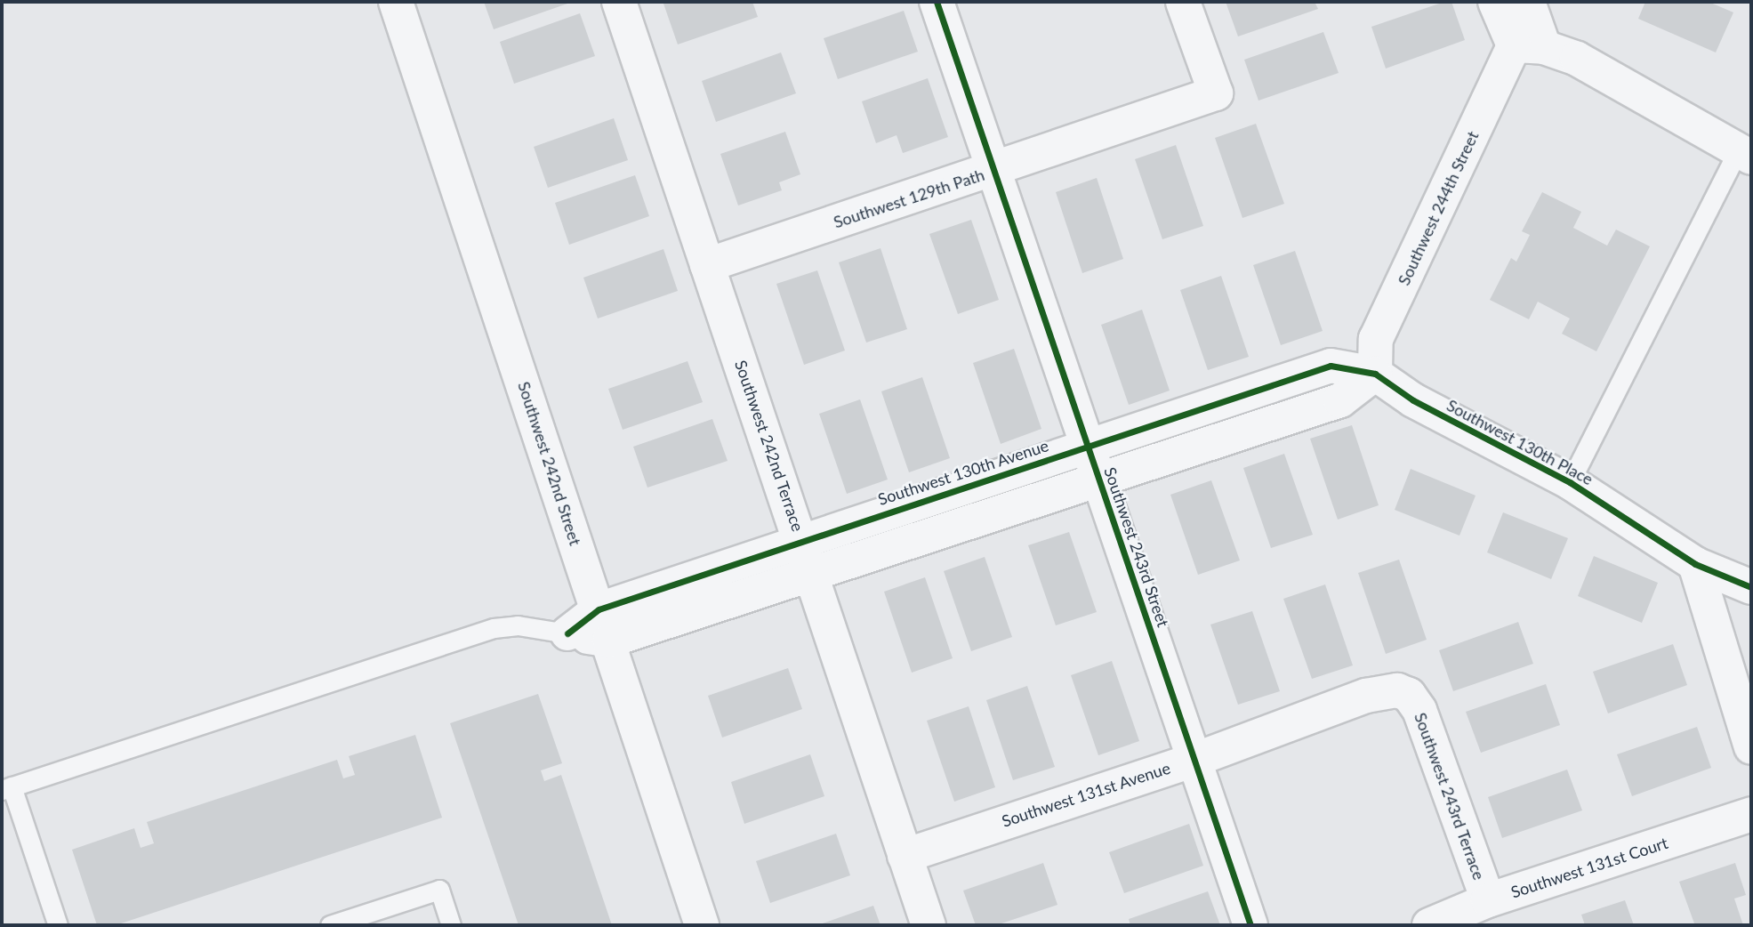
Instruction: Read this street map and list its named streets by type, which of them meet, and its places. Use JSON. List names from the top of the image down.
{
  "streets": {
    "street": [
      "Southwest 129th Path",
      "Southwest 244th Street",
      "Southwest 130th Place",
      "Southwest 242nd Terrace",
      "Southwest 242nd Street",
      "Southwest 130th Avenue",
      "Southwest 243rd Street",
      "Southwest 131st Avenue",
      "Southwest 243rd Terrace",
      "Southwest 131st Court"
    ]
  },
  "crossings": [
    ["Southwest 129th Path", "Southwest 242nd Terrace"],
    ["Southwest 129th Path", "Southwest 243rd Street"],
    ["Southwest 244th Street", "Southwest 130th Place"],
    ["Southwest 244th Street", "Southwest 130th Avenue"],
    ["Southwest 130th Place", "Southwest 130th Avenue"],
    ["Southwest 242nd Terrace", "Southwest 130th Avenue"],
    ["Southwest 242nd Terrace", "Southwest 131st Avenue"],
    ["Southwest 242nd Street", "Southwest 130th Avenue"],
    ["Southwest 130th Avenue", "Southwest 243rd Street"],
    ["Southwest 243rd Street", "Southwest 131st Avenue"],
    ["Southwest 131st Avenue", "Southwest 243rd Terrace"],
    ["Southwest 243rd Terrace", "Southwest 131st Court"]
  ]
}
